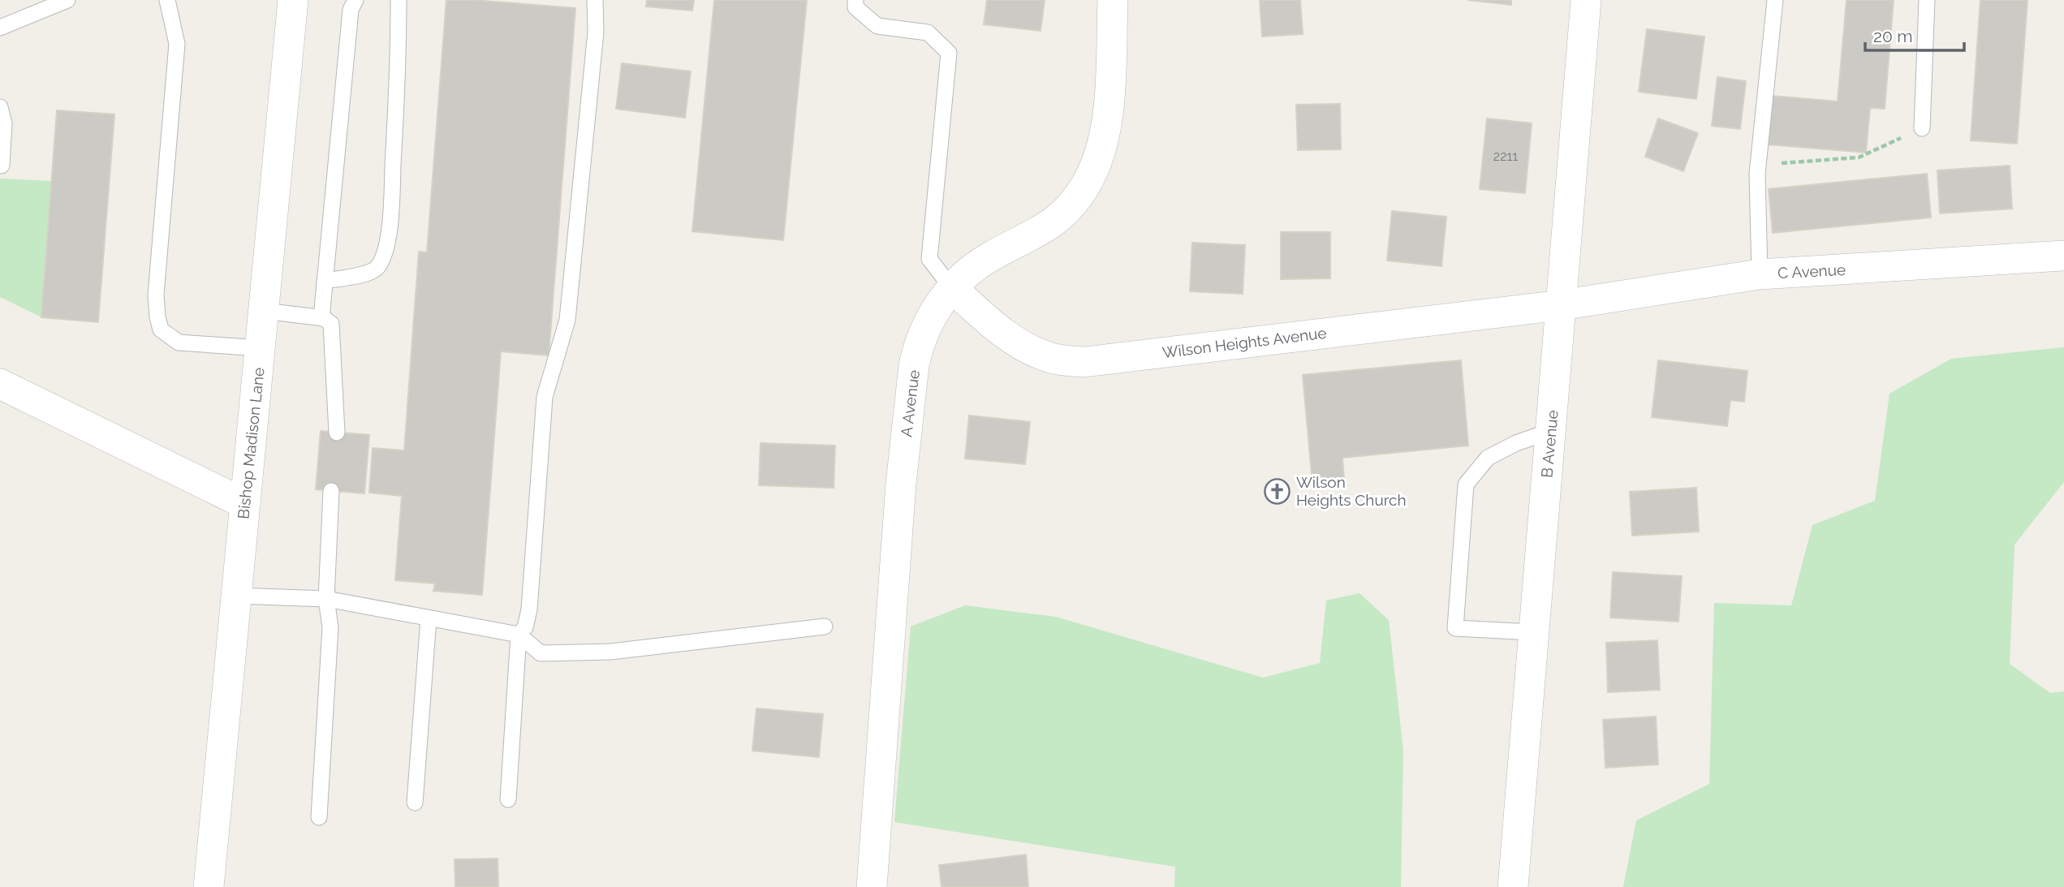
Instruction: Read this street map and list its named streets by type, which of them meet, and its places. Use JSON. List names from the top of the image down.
{
  "streets": {
    "street": [
      "C Avenue",
      "Wilson Heights Avenue",
      "A Avenue",
      "Bishop Madison Lane",
      "B Avenue"
    ]
  },
  "crossings": [
    ["C Avenue", "Wilson Heights Avenue"],
    ["C Avenue", "B Avenue"],
    ["Wilson Heights Avenue", "A Avenue"],
    ["Wilson Heights Avenue", "B Avenue"]
  ],
  "places": {
    "church": ["Wilson Heights Church"]
  },
  "house_numbers": ["2211"],
  "scale_bar": "20 m"
}
